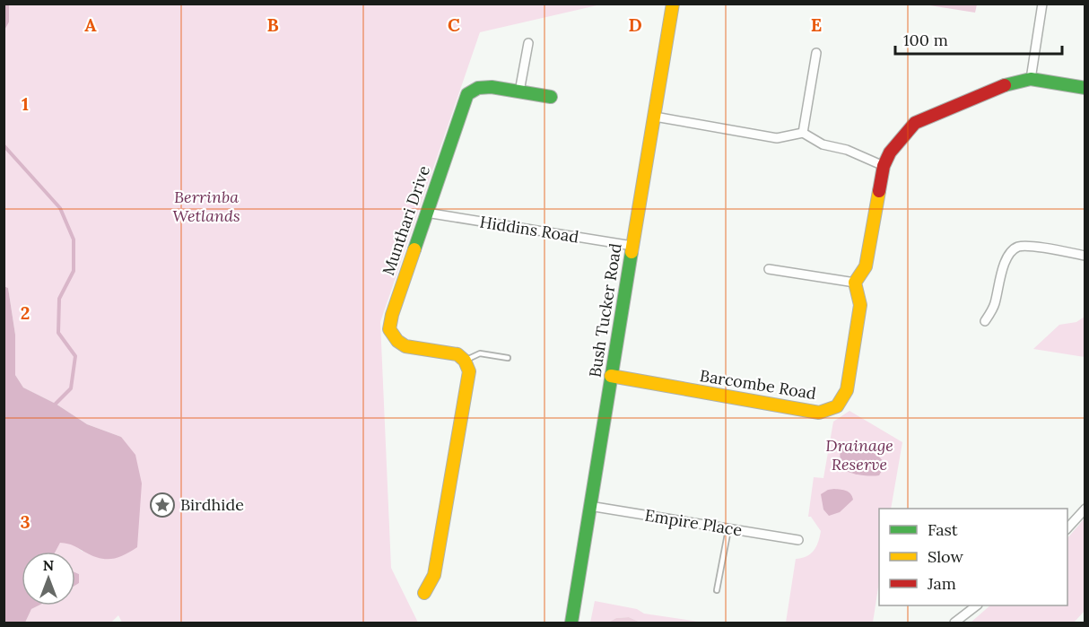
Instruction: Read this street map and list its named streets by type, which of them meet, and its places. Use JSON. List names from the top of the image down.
{
  "streets": {
    "street": [
      "Munthari Drive",
      "Hiddins Road",
      "Bush Tucker Road",
      "Barcombe Road",
      "Empire Place"
    ]
  },
  "crossings": [
    ["Munthari Drive", "Hiddins Road"],
    ["Hiddins Road", "Bush Tucker Road"],
    ["Bush Tucker Road", "Barcombe Road"],
    ["Bush Tucker Road", "Empire Place"]
  ],
  "parks": ["Berrinba Wetlands", "Drainage Reserve"],
  "places": {
    "place": ["Birdhide"]
  },
  "legend": ["Fast", "Slow", "Jam"],
  "scale_bar": "100 m",
  "north": "top",
  "grid": {
    "columns": [
      "A",
      "B",
      "C",
      "D",
      "E"
    ],
    "rows": ["1", "2", "3"]
  }
}
